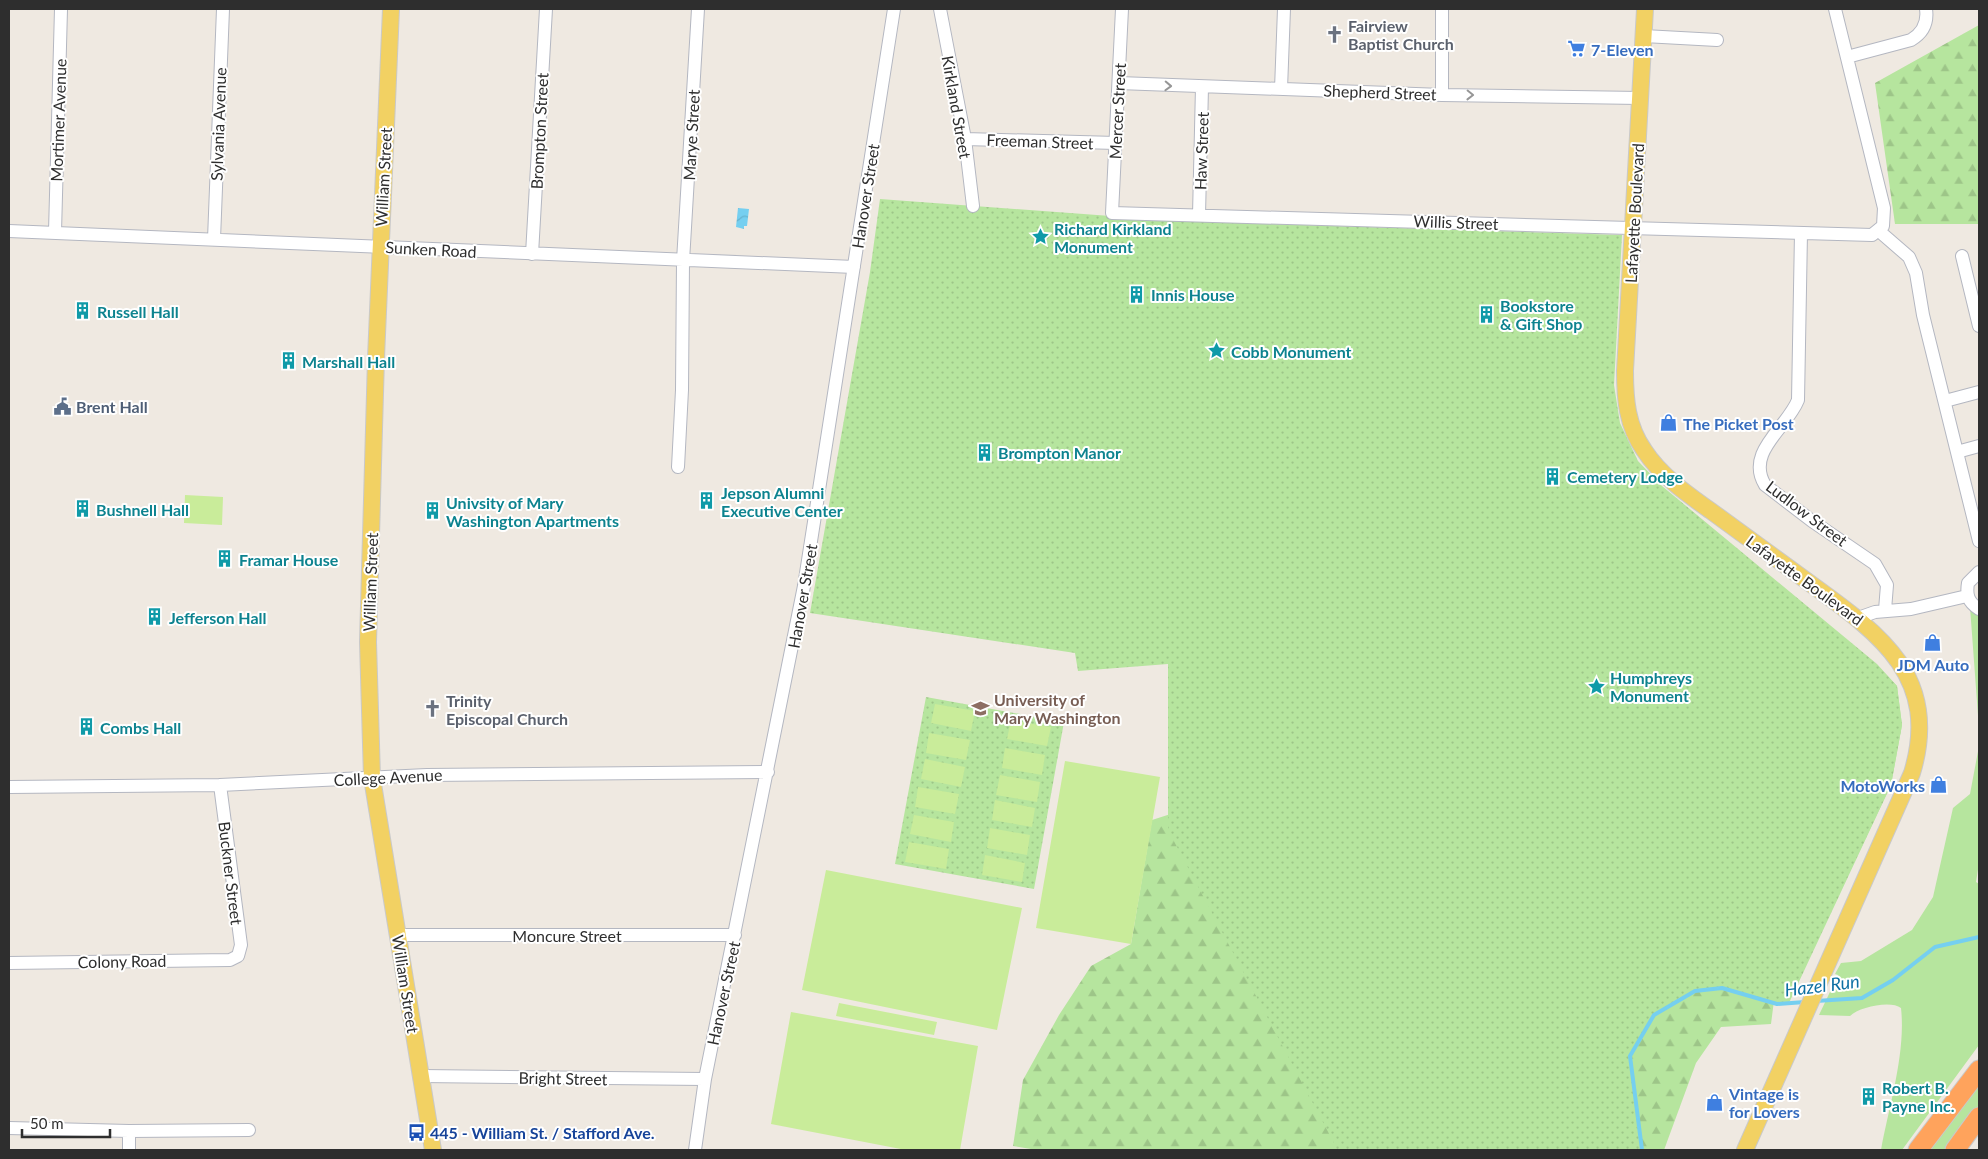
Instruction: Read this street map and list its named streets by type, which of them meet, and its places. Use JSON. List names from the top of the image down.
{
  "streets": {
    "main road": ["William Street", "Lafayette Boulevard"],
    "street": [
      "Shepherd Street",
      "Kirkland Street",
      "Mercer Street",
      "Mortimer Avenue",
      "Sylvania Avenue",
      "Brompton Street",
      "Marye Street",
      "Freeman Street",
      "Haw Street",
      "Hanover Street",
      "Willis Street",
      "Sunken Road",
      "Ludlow Street",
      "College Avenue",
      "Buckner Street",
      "Moncure Street",
      "Colony Road",
      "Bright Street"
    ]
  },
  "crossings": [
    ["Shepherd Street", "Mercer Street"],
    ["Shepherd Street", "Haw Street"],
    ["Shepherd Street", "Lafayette Boulevard"],
    ["Kirkland Street", "Freeman Street"],
    ["Mercer Street", "Freeman Street"],
    ["Mercer Street", "Willis Street"],
    ["Mortimer Avenue", "Sunken Road"],
    ["Sylvania Avenue", "Sunken Road"],
    ["Brompton Street", "Sunken Road"],
    ["Marye Street", "Sunken Road"],
    ["Haw Street", "Willis Street"],
    ["William Street", "Sunken Road"],
    ["William Street", "College Avenue"],
    ["William Street", "Moncure Street"],
    ["William Street", "Bright Street"],
    ["Hanover Street", "Sunken Road"],
    ["Hanover Street", "College Avenue"],
    ["Hanover Street", "Moncure Street"],
    ["Hanover Street", "Bright Street"],
    ["Lafayette Boulevard", "Willis Street"],
    ["Willis Street", "Ludlow Street"],
    ["College Avenue", "Buckner Street"],
    ["Buckner Street", "Colony Road"]
  ],
  "one_way": ["Shepherd Street"],
  "water": ["Hazel Run"],
  "places": {
    "church": ["Fairview Baptist Church", "Trinity Episcopal Church"],
    "supermarket": ["7-Eleven"],
    "place": ["Richard Kirkland Monument", "Cobb Monument", "Humphreys Monument"],
    "building": [
      "Innis House",
      "Russell Hall",
      "Bookstore & Gift Shop",
      "Marshall Hall",
      "Brompton Manor",
      "Cemetery Lodge",
      "Jepson Alumni Executive Center",
      "Bushnell Hall",
      "Univsity of Mary Washington Apartments",
      "Framar House",
      "Jefferson Hall",
      "Combs Hall",
      "Robert B. Payne Inc."
    ],
    "public building": ["Brent Hall"],
    "shop": [
      "The Picket Post",
      "JDM Auto",
      "MotoWorks",
      "Vintage is for Lovers"
    ],
    "school or university": ["University of Mary Washington"],
    "bus stop": ["445 - William St. / Stafford Ave."]
  },
  "scale_bar": "50 m"
}
